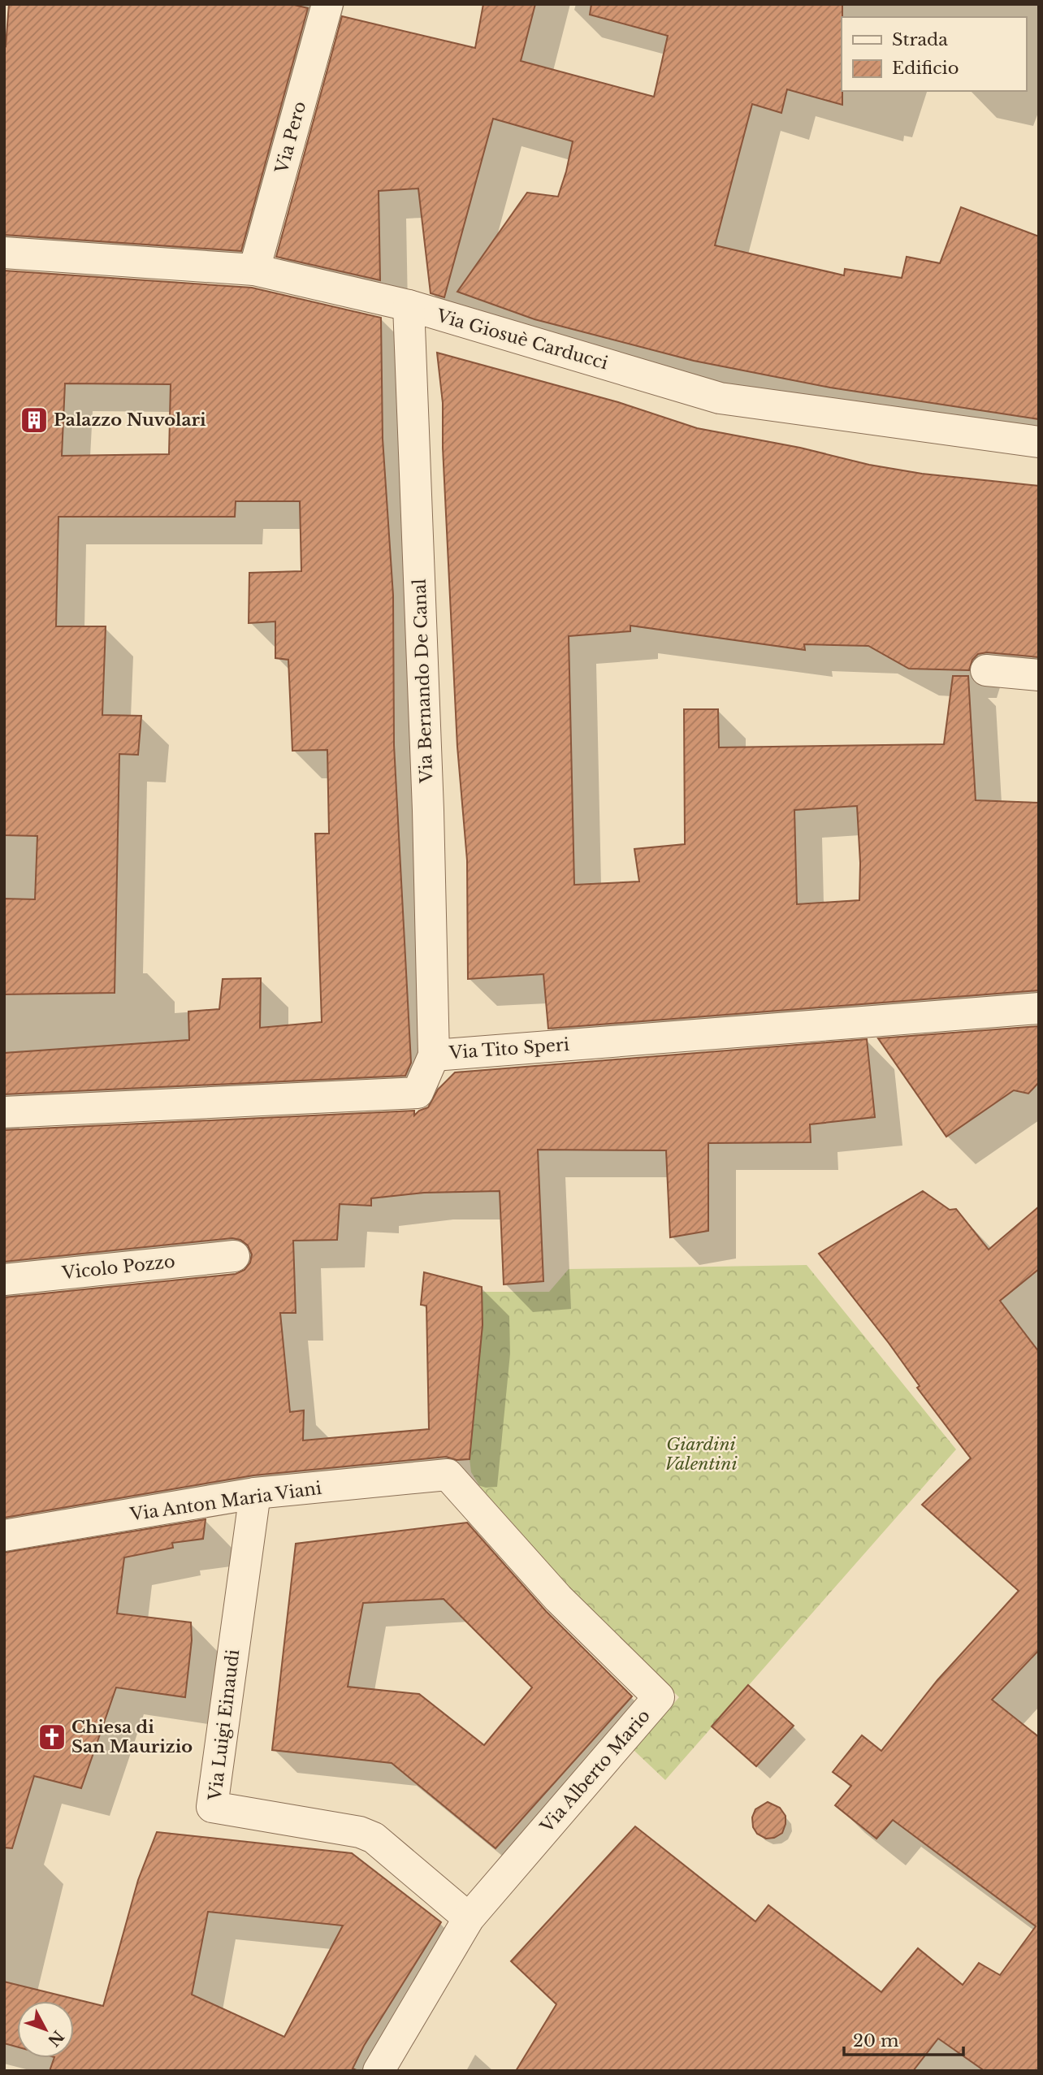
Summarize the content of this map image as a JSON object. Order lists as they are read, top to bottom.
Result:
{
  "streets": {
    "street": [
      "Via Pero",
      "Via Giosuè Carducci",
      "Via Bernando De Canal",
      "Via Tito Speri",
      "Vicolo Pozzo",
      "Via Anton Maria Viani",
      "Via Luigi Einaudi",
      "Via Alberto Mario"
    ]
  },
  "crossings": [
    ["Via Pero", "Via Giosuè Carducci"],
    ["Via Giosuè Carducci", "Via Bernando De Canal"],
    ["Via Bernando De Canal", "Via Tito Speri"],
    ["Via Anton Maria Viani", "Via Luigi Einaudi"],
    ["Via Anton Maria Viani", "Via Alberto Mario"],
    ["Via Luigi Einaudi", "Via Alberto Mario"]
  ],
  "parks": ["Giardini Valentini"],
  "places": {
    "building": ["Palazzo Nuvolari"],
    "church": ["Chiesa di San Maurizio"]
  },
  "legend": ["Strada", "Edificio"],
  "scale_bar": "20 m",
  "north": "bottom right"
}
